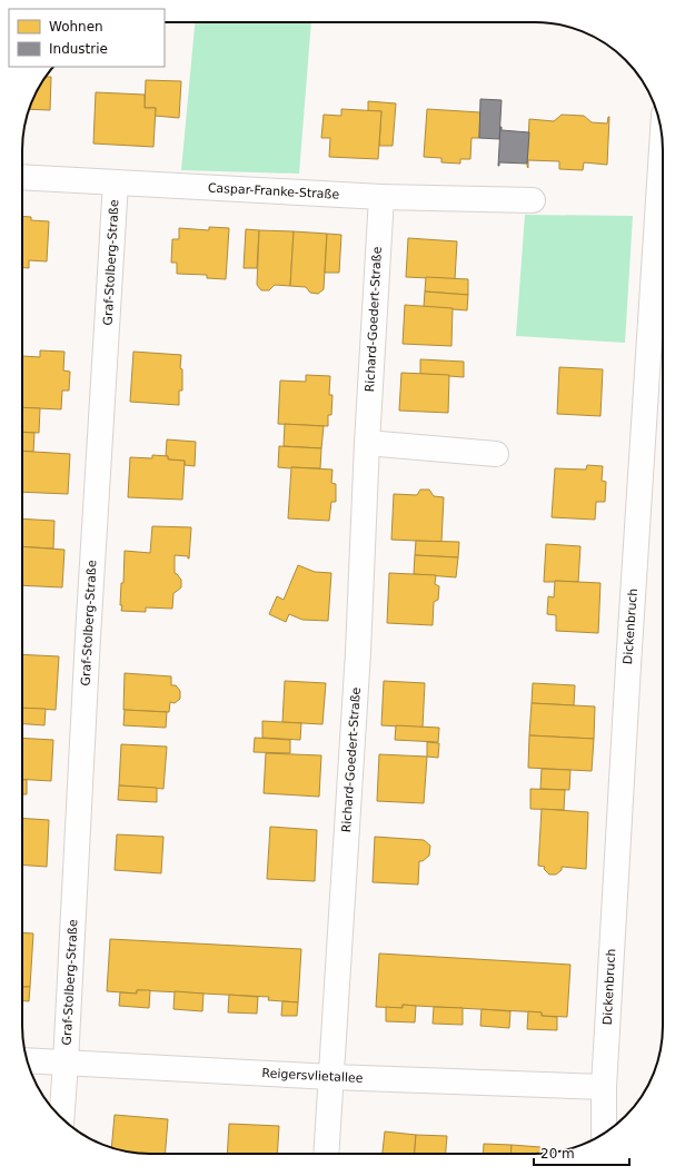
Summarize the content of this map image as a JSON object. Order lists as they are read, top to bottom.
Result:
{
  "streets": {
    "street": [
      "Caspar-Franke-Straße",
      "Graf-Stolberg-Straße",
      "Richard-Goedert-Straße",
      "Dickenbruch",
      "Reigersvlietallee"
    ]
  },
  "crossings": [
    ["Caspar-Franke-Straße", "Graf-Stolberg-Straße"],
    ["Caspar-Franke-Straße", "Richard-Goedert-Straße"],
    ["Graf-Stolberg-Straße", "Reigersvlietallee"],
    ["Richard-Goedert-Straße", "Reigersvlietallee"],
    ["Dickenbruch", "Reigersvlietallee"]
  ],
  "legend": ["Wohnen", "Industrie"],
  "scale_bar": "20 m"
}
